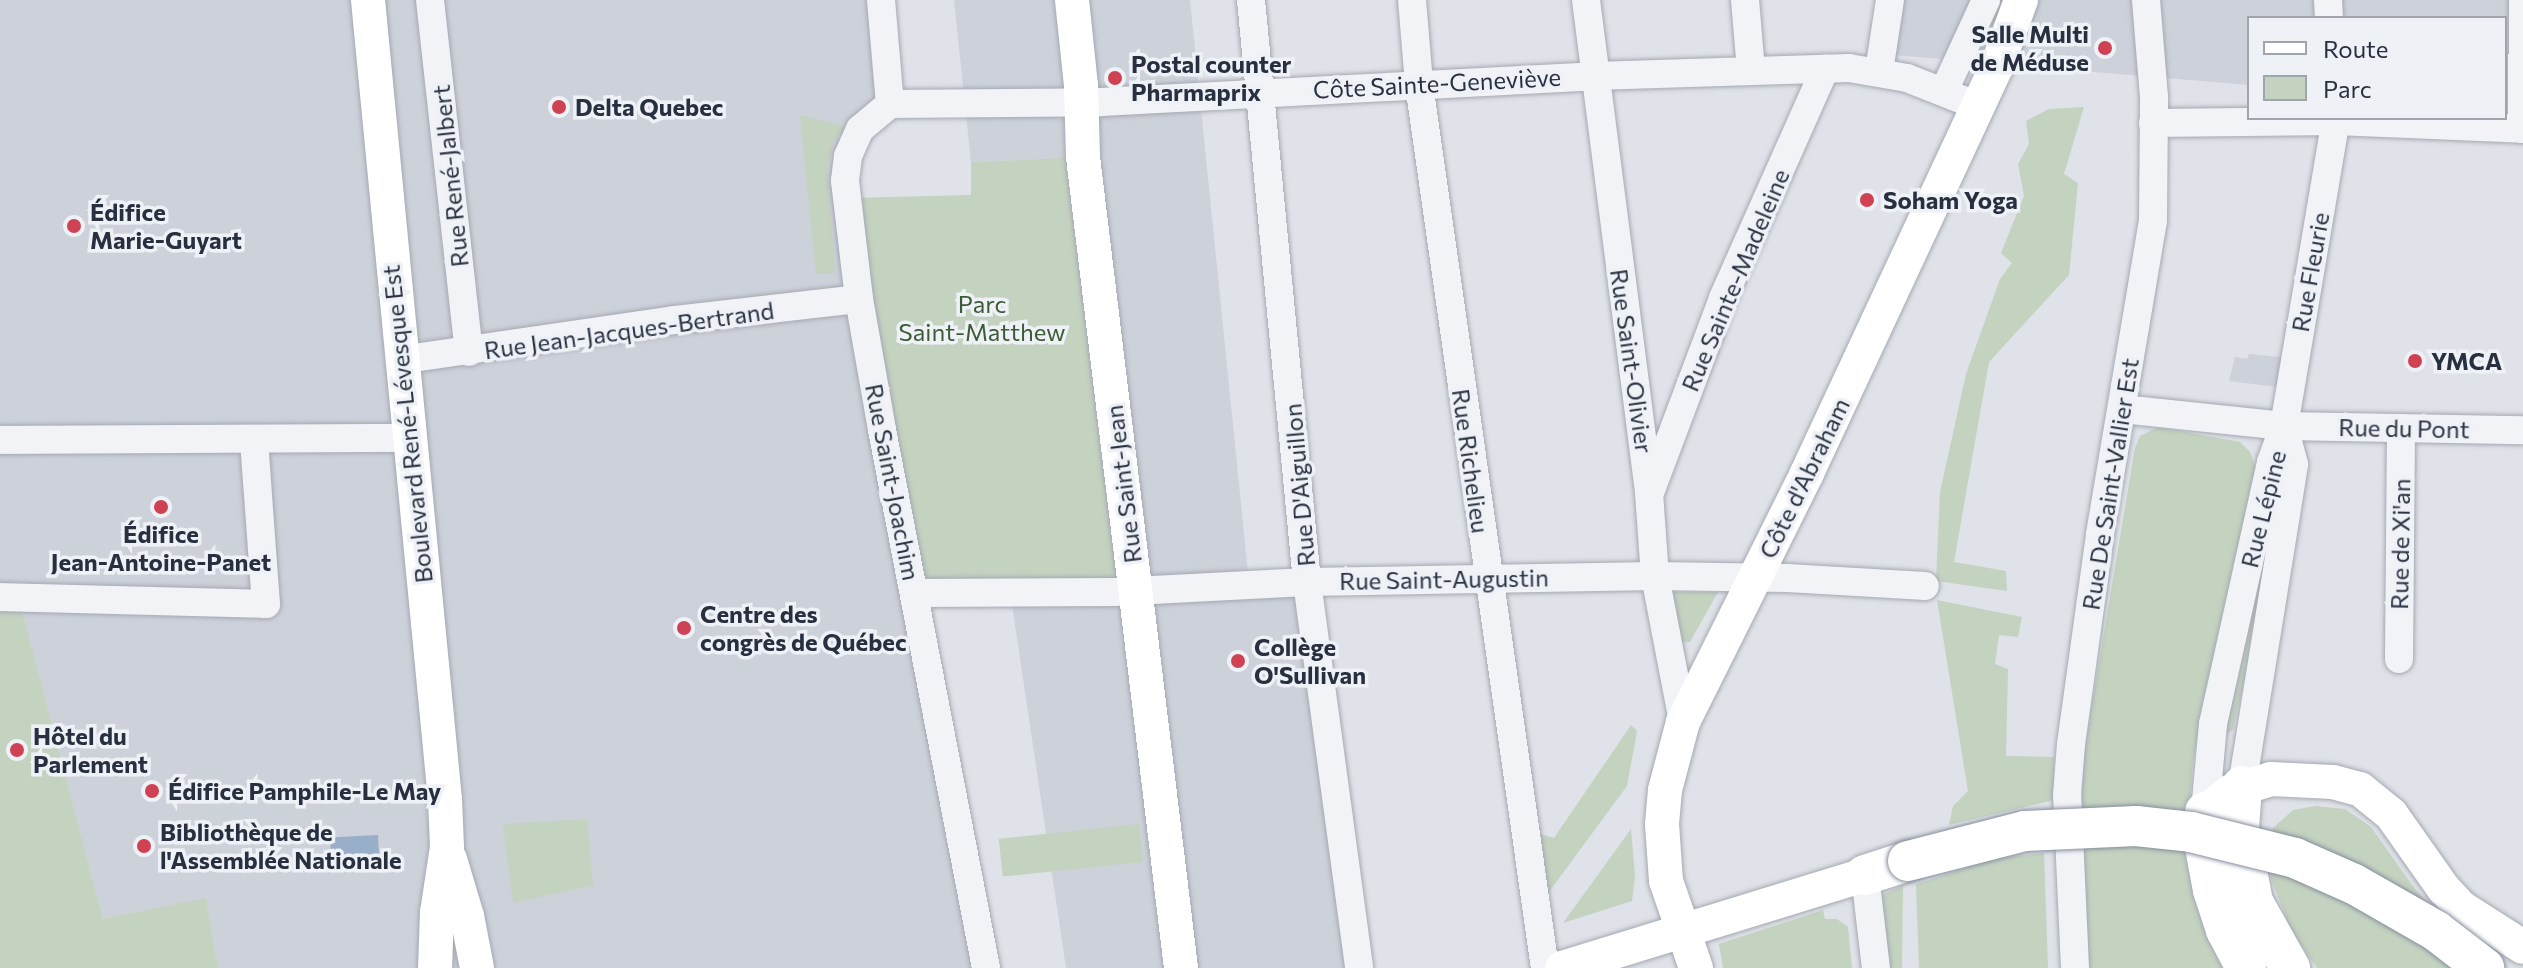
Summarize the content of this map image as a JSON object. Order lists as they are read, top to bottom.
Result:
{
  "streets": {
    "main road": ["Boulevard René-Lévesque Est", "Côte d'Abraham", "Rue Saint-Jean"],
    "street": [
      "Côte Sainte-Geneviève",
      "Rue René-Jalbert",
      "Rue Fleurie",
      "Rue Sainte-Madeleine",
      "Rue Jean-Jacques-Bertrand",
      "Rue Saint-Olivier",
      "Rue du Pont",
      "Rue Richelieu",
      "Rue Saint-Joachim",
      "Rue De Saint-Vallier Est",
      "Rue D'Aiguillon",
      "Rue Lépine",
      "Rue de Xi'an",
      "Rue Saint-Augustin"
    ]
  },
  "crossings": [
    ["Côte Sainte-Geneviève", "Rue Sainte-Madeleine"],
    ["Côte Sainte-Geneviève", "Rue Saint-Olivier"],
    ["Côte Sainte-Geneviève", "Rue Richelieu"],
    ["Côte Sainte-Geneviève", "Côte d'Abraham"],
    ["Côte Sainte-Geneviève", "Rue Saint-Joachim"],
    ["Côte Sainte-Geneviève", "Rue Saint-Jean"],
    ["Côte Sainte-Geneviève", "Rue D'Aiguillon"],
    ["Rue René-Jalbert", "Rue Jean-Jacques-Bertrand"],
    ["Rue Fleurie", "Rue du Pont"],
    ["Rue Fleurie", "Rue Lépine"],
    ["Rue Sainte-Madeleine", "Rue Saint-Olivier"],
    ["Rue Jean-Jacques-Bertrand", "Boulevard René-Lévesque Est"],
    ["Rue Jean-Jacques-Bertrand", "Rue Saint-Joachim"],
    ["Rue Saint-Olivier", "Côte d'Abraham"],
    ["Rue Saint-Olivier", "Rue Saint-Augustin"],
    ["Rue du Pont", "Rue De Saint-Vallier Est"],
    ["Rue du Pont", "Rue Lépine"],
    ["Rue du Pont", "Rue de Xi'an"],
    ["Rue Richelieu", "Rue Saint-Augustin"],
    ["Côte d'Abraham", "Rue Saint-Augustin"],
    ["Rue Saint-Joachim", "Rue Saint-Augustin"],
    ["Rue Saint-Jean", "Rue Saint-Augustin"],
    ["Rue D'Aiguillon", "Rue Saint-Augustin"]
  ],
  "parks": ["Parc Saint-Matthew"],
  "places": [
    "Salle Multi de Méduse",
    "Postal counter Pharmaprix",
    "Delta Quebec",
    "Soham Yoga",
    "Édifice Marie-Guyart",
    "YMCA",
    "Édifice Jean-Antoine-Panet",
    "Centre des congrès de Québec",
    "Collège O'Sullivan",
    "Hôtel du Parlement",
    "Édifice Pamphile-Le May",
    "Bibliothèque de l'Assemblée Nationale"
  ],
  "legend": ["Route", "Parc"]
}
